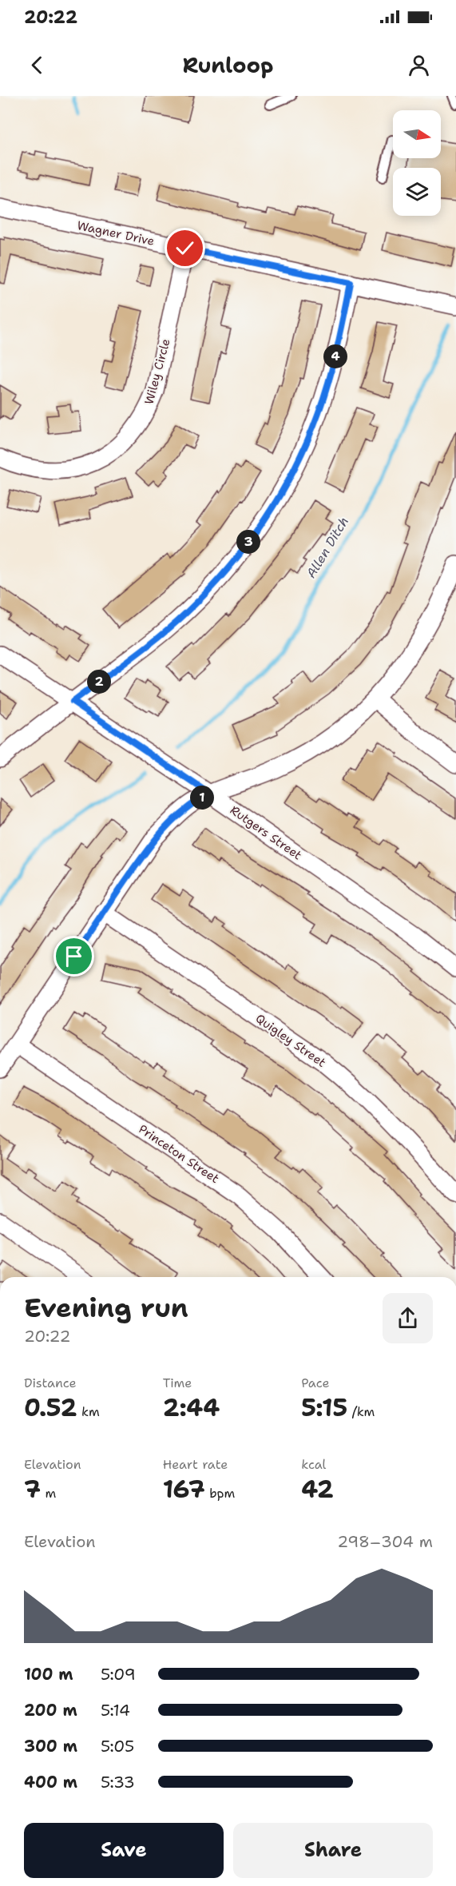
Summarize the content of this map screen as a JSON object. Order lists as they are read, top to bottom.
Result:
{
  "streets": {
    "street": [
      "Wagner Drive",
      "Wiley Circle",
      "Rutgers Street",
      "Quigley Street",
      "Princeton Street"
    ]
  },
  "crossings": [
    ["Wagner Drive", "Wiley Circle"]
  ],
  "water": ["Allen Ditch"],
  "north": "right",
  "page": {
    "status": "20:22",
    "header": "Runloop",
    "pins": [
      "4",
      "3",
      "2",
      "1"
    ],
    "heading": ["Evening run", "20:22"],
    "stats": [
      ["Distance", "0.52 km"],
      ["Time", "2:44"],
      ["Pace", "5:15 /km"],
      ["Elevation", "7 m"],
      ["Heart rate", "167 bpm"],
      ["kcal", "42"]
    ],
    "chart": ["Elevation", "298–304 m"],
    "list": [
      {
        "name": "100 m",
        "note": "5:09"
      },
      {
        "name": "200 m",
        "note": "5:14"
      },
      {
        "name": "300 m",
        "note": "5:05"
      },
      {
        "name": "400 m",
        "note": "5:33"
      }
    ],
    "buttons": ["Save", "Share"]
  }
}
